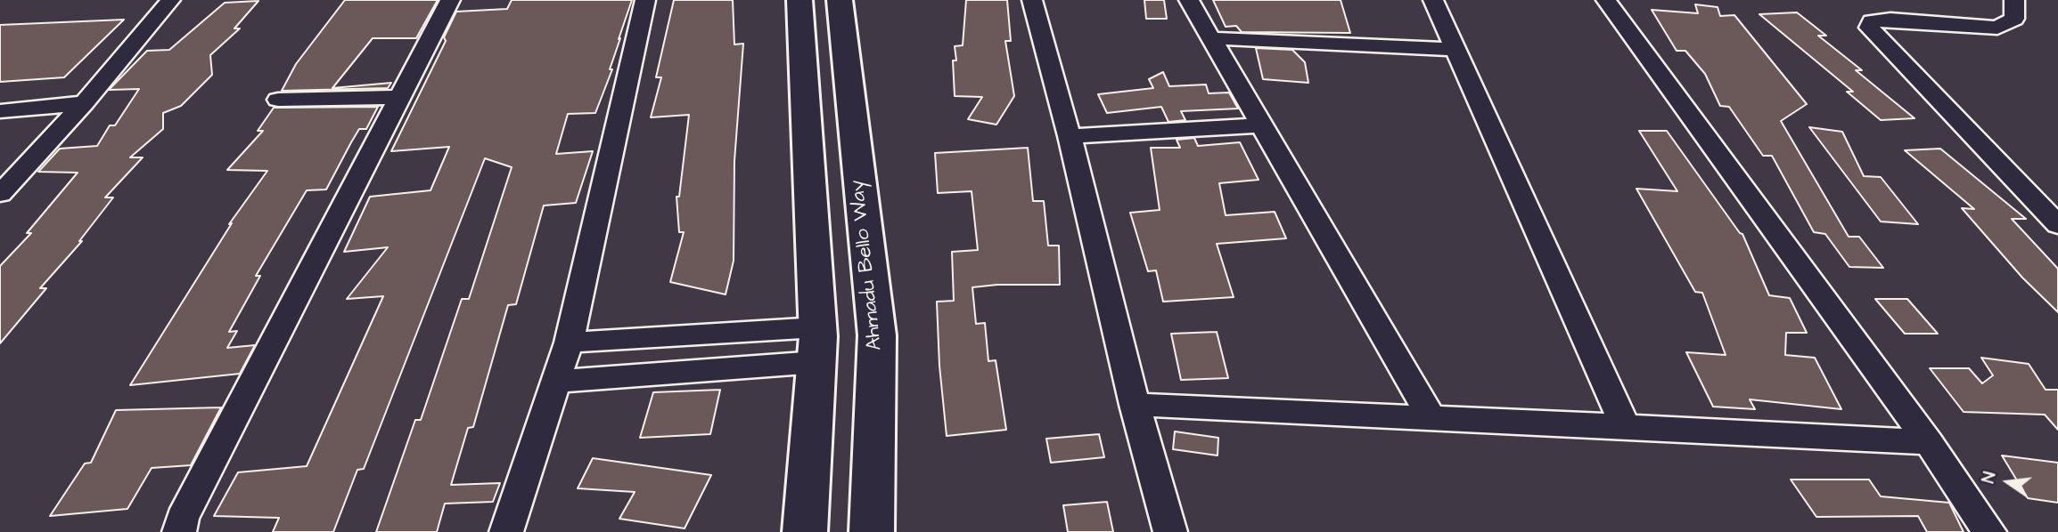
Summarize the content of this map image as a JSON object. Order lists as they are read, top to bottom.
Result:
{
  "streets": {
    "main road": ["Ahmadu Bello Way"]
  },
  "north": "left"
}
